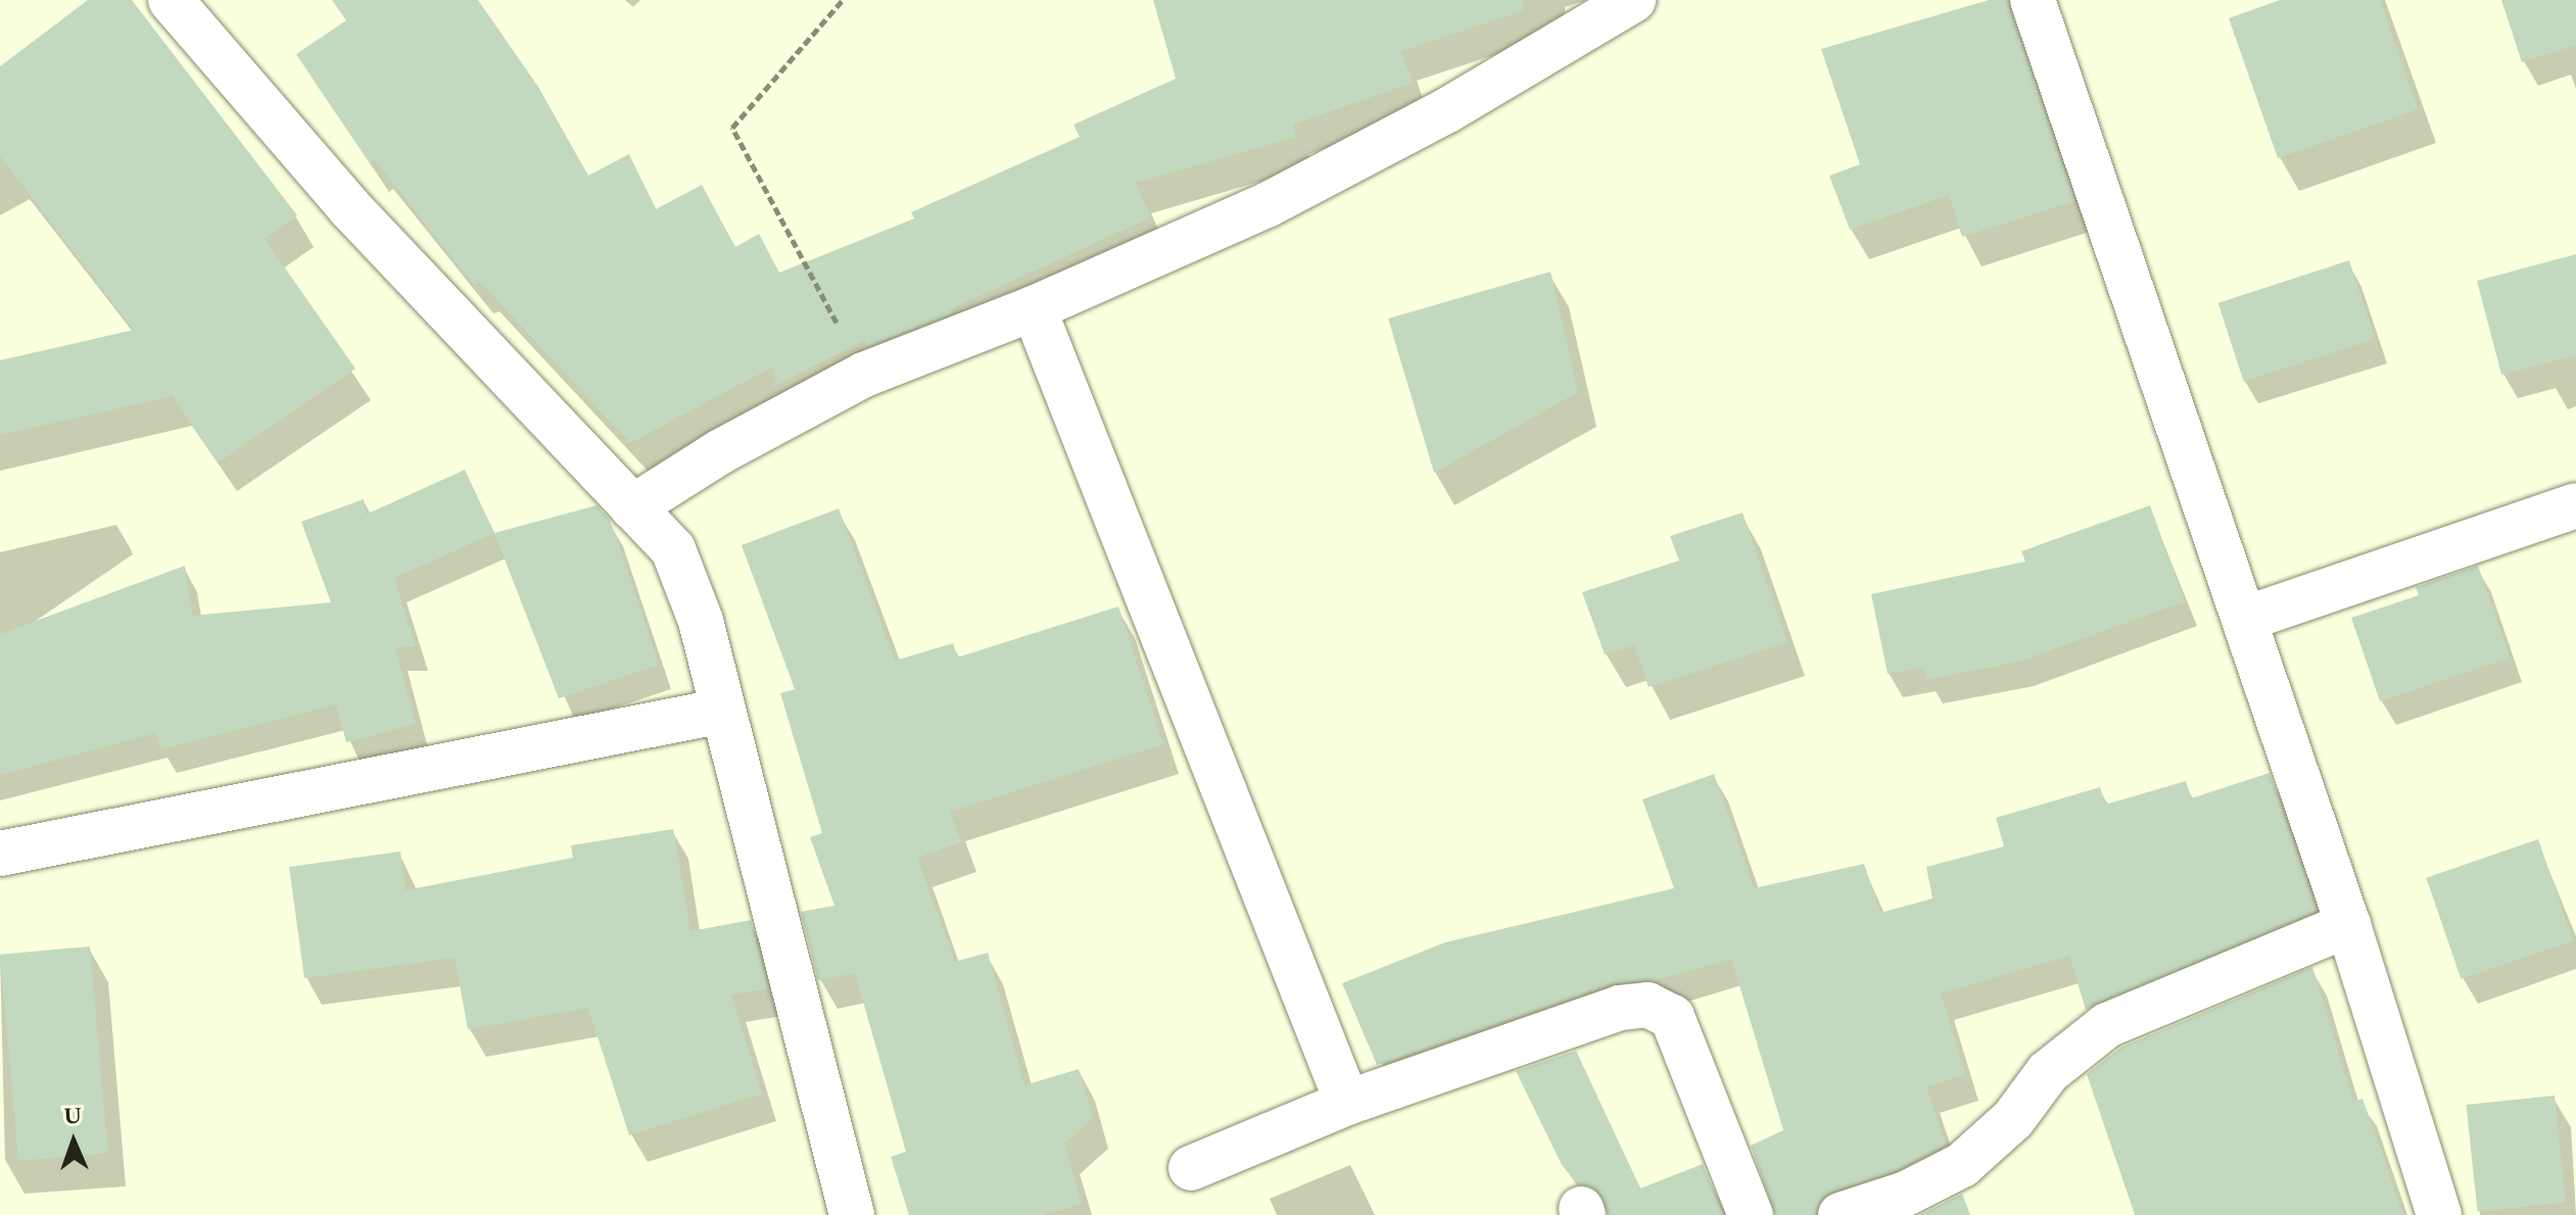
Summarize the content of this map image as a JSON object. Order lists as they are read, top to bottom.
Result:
{
  "north": "top"
}
